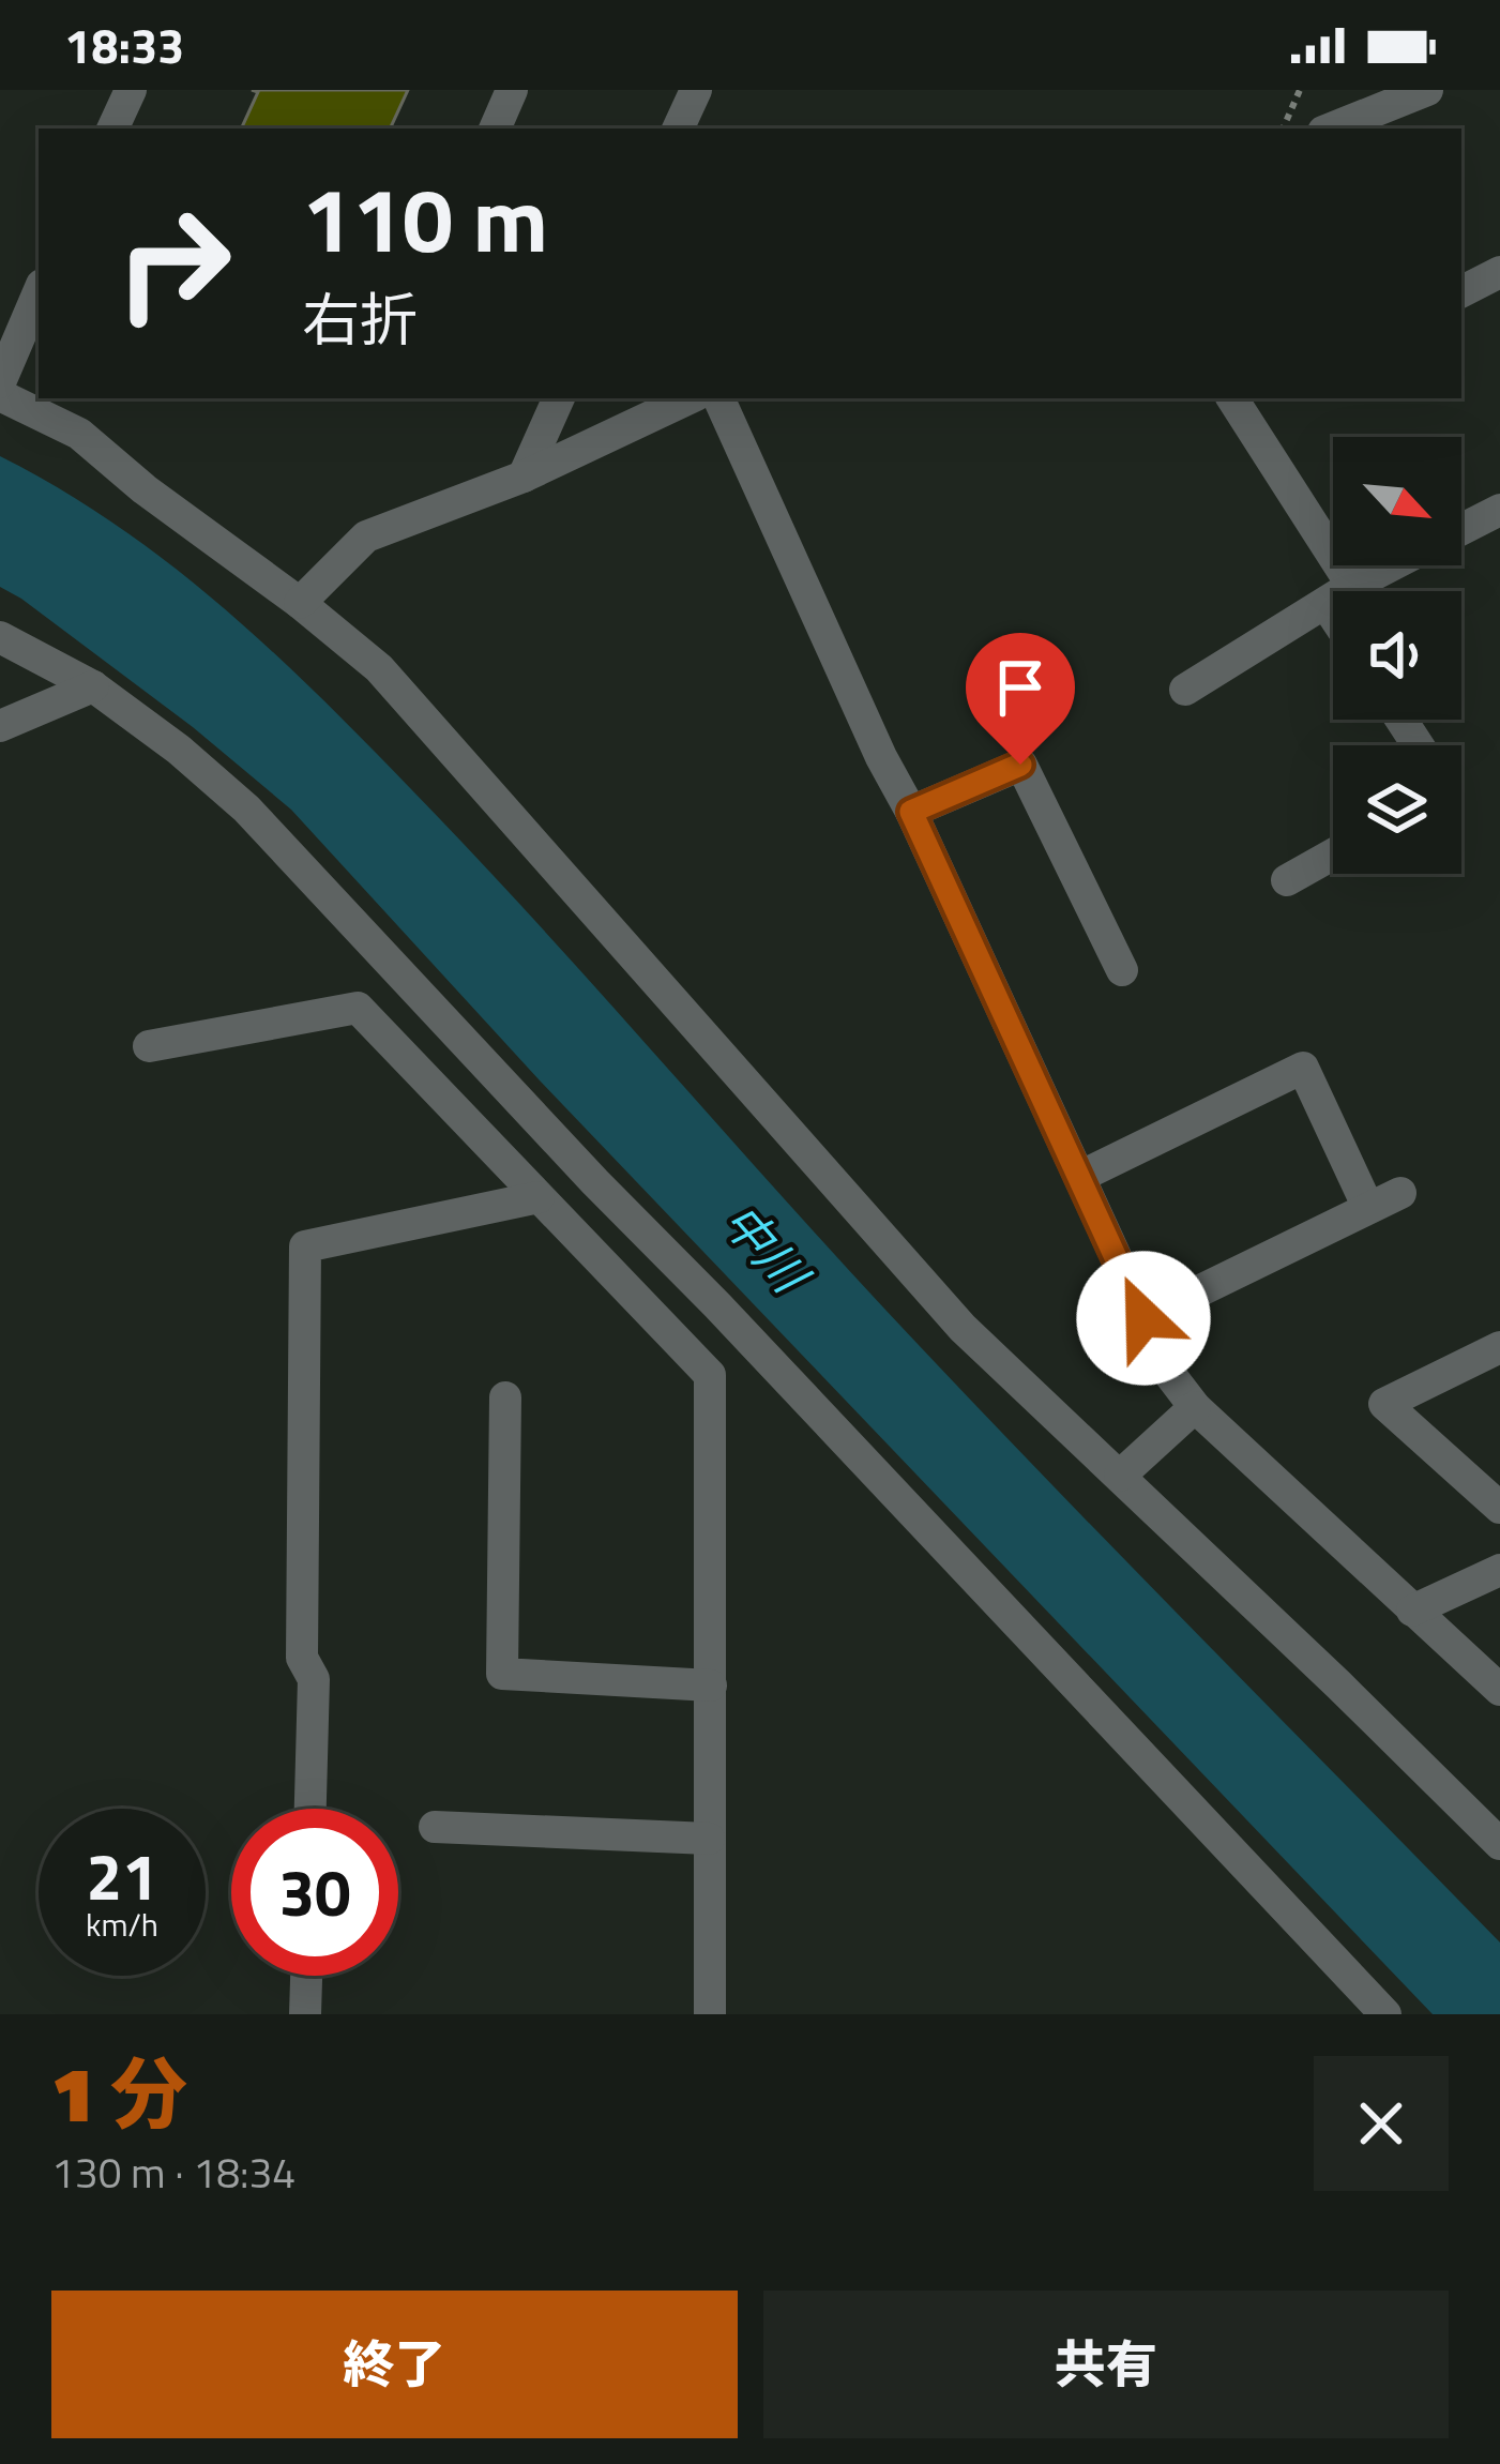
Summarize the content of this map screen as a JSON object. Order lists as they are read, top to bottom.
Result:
{
  "water": ["中川"],
  "north": "bottom right",
  "page": {
    "status": "18:33",
    "turn": ["110 m", "右折"],
    "speed": "21 km/h",
    "limit": "30",
    "heading": ["1 分", "130 m · 18:34"],
    "buttons": ["終了", "共有"]
  }
}
